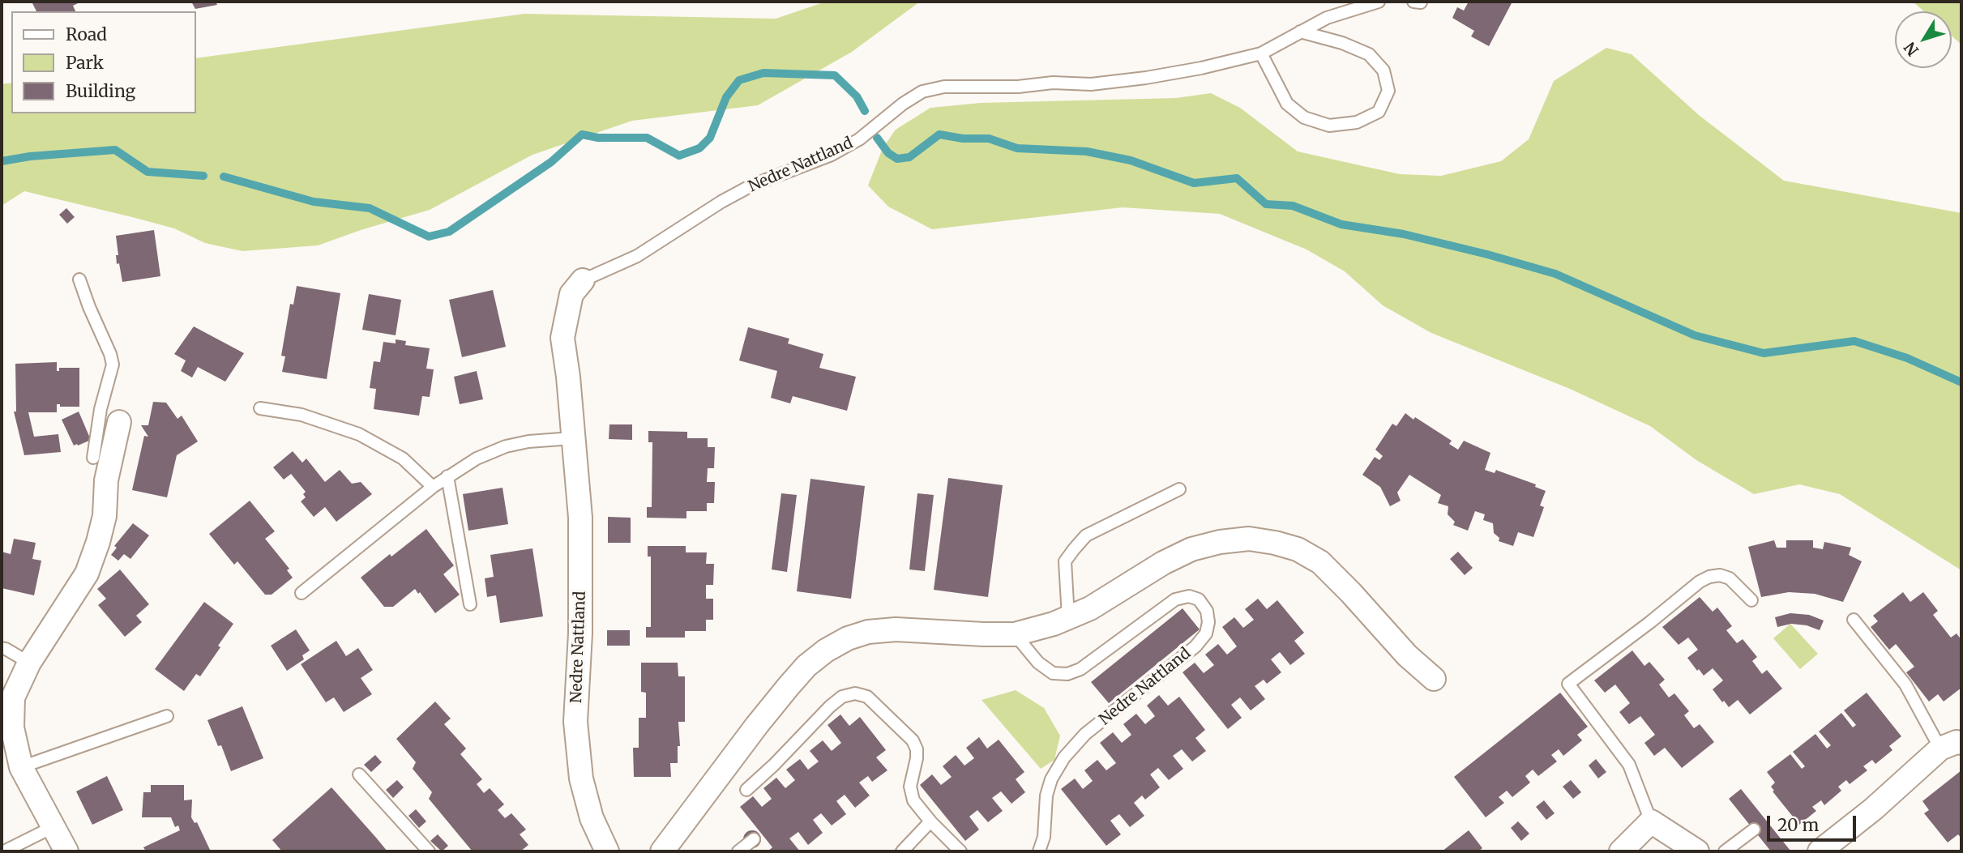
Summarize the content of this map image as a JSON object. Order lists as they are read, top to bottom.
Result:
{
  "streets": {
    "street": ["Nedre Nattland"]
  },
  "legend": ["Road", "Park", "Building"],
  "scale_bar": "20 m",
  "north": "bottom left"
}
